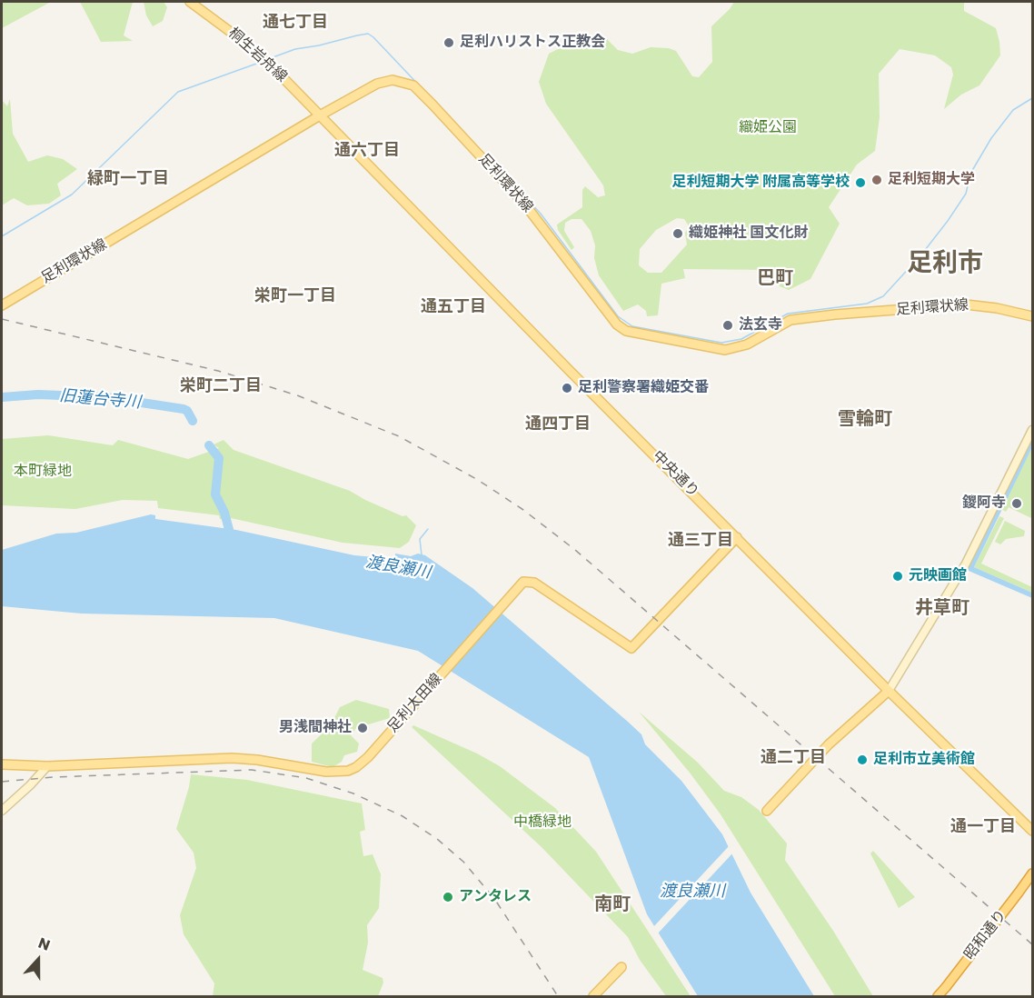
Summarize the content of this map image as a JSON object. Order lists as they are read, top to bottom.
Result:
{
  "streets": {
    "highway": ["昭和通り"],
    "main road": [
      "桐生岩舟線",
      "足利環状線",
      "中央通り",
      "足利太田線"
    ]
  },
  "crossings": [
    ["桐生岩舟線", "足利環状線"],
    ["桐生岩舟線", "中央通り"],
    ["足利環状線", "中央通り"],
    ["中央通り", "足利太田線"]
  ],
  "districts": [
    "通七丁目",
    "通六丁目",
    "緑町一丁目",
    "足利市",
    "巴町",
    "栄町一丁目",
    "通五丁目",
    "栄町二丁目",
    "雪輪町",
    "通四丁目",
    "通三丁目",
    "井草町",
    "通二丁目",
    "通一丁目",
    "南町"
  ],
  "water": ["旧蓮台寺川", "渡良瀬川"],
  "parks": ["織姫公園", "本町緑地", "中橋緑地"],
  "places": [
    "足利ハリストス正教会",
    "足利短期大学",
    "足利短期大学 附属高等学校",
    "織姫神社 国文化財",
    "法玄寺",
    "足利警察署織姫交番",
    "鑁阿寺",
    "元映画館",
    "男浅間神社",
    "足利市立美術館",
    "アンタレス"
  ],
  "north": "top"
}
